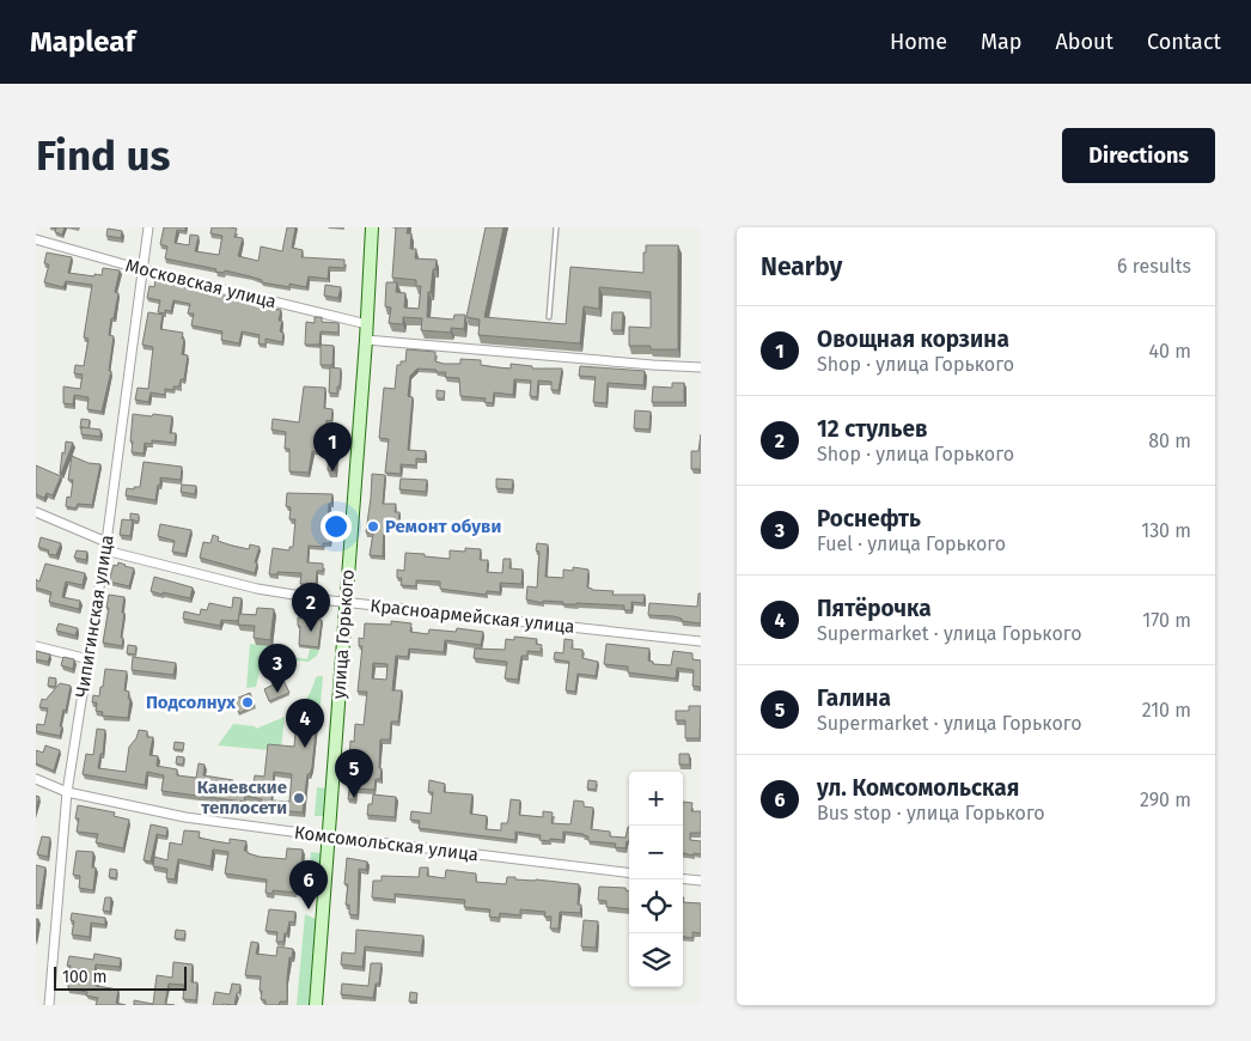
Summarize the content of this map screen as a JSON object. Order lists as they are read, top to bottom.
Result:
{
  "streets": {
    "main road": ["улица Горького"],
    "street": [
      "Московская улица",
      "Чипигинская улица",
      "Красноармейская улица",
      "Комсомольская улица"
    ]
  },
  "crossings": [
    ["Московская улица", "Чипигинская улица"],
    ["Московская улица", "улица Горького"],
    ["Чипигинская улица", "Красноармейская улица"],
    ["Чипигинская улица", "Комсомольская улица"],
    ["Красноармейская улица", "улица Горького"],
    ["улица Горького", "Комсомольская улица"]
  ],
  "places": ["Ремонт обуви", "Подсолнух", "Каневские теплосети"],
  "scale_bar": "100 m",
  "page": {
    "header": "Mapleaf",
    "nav": [
      "Home",
      "Map",
      "About",
      "Contact"
    ],
    "buttons": "Directions",
    "title": "Find us",
    "heading": ["Nearby", "6 results"],
    "list": [
      {
        "mark": "1",
        "name": "Овощная корзина",
        "note": "Shop · улица Горького",
        "value": "40 m"
      },
      {
        "mark": "2",
        "name": "12 стульев",
        "note": "Shop · улица Горького",
        "value": "80 m"
      },
      {
        "mark": "3",
        "name": "Роснефть",
        "note": "Fuel · улица Горького",
        "value": "130 m"
      },
      {
        "mark": "4",
        "name": "Пятёрочка",
        "note": "Supermarket · улица Горького",
        "value": "170 m"
      },
      {
        "mark": "5",
        "name": "Галина",
        "note": "Supermarket · улица Горького",
        "value": "210 m"
      },
      {
        "mark": "6",
        "name": "ул. Комсомольская",
        "note": "Bus stop · улица Горького",
        "value": "290 m"
      }
    ],
    "pins": [
      "1",
      "2",
      "3",
      "4",
      "5",
      "6"
    ],
    "map_buttons": ["+", "−"],
    "scale": "100 m"
  }
}
